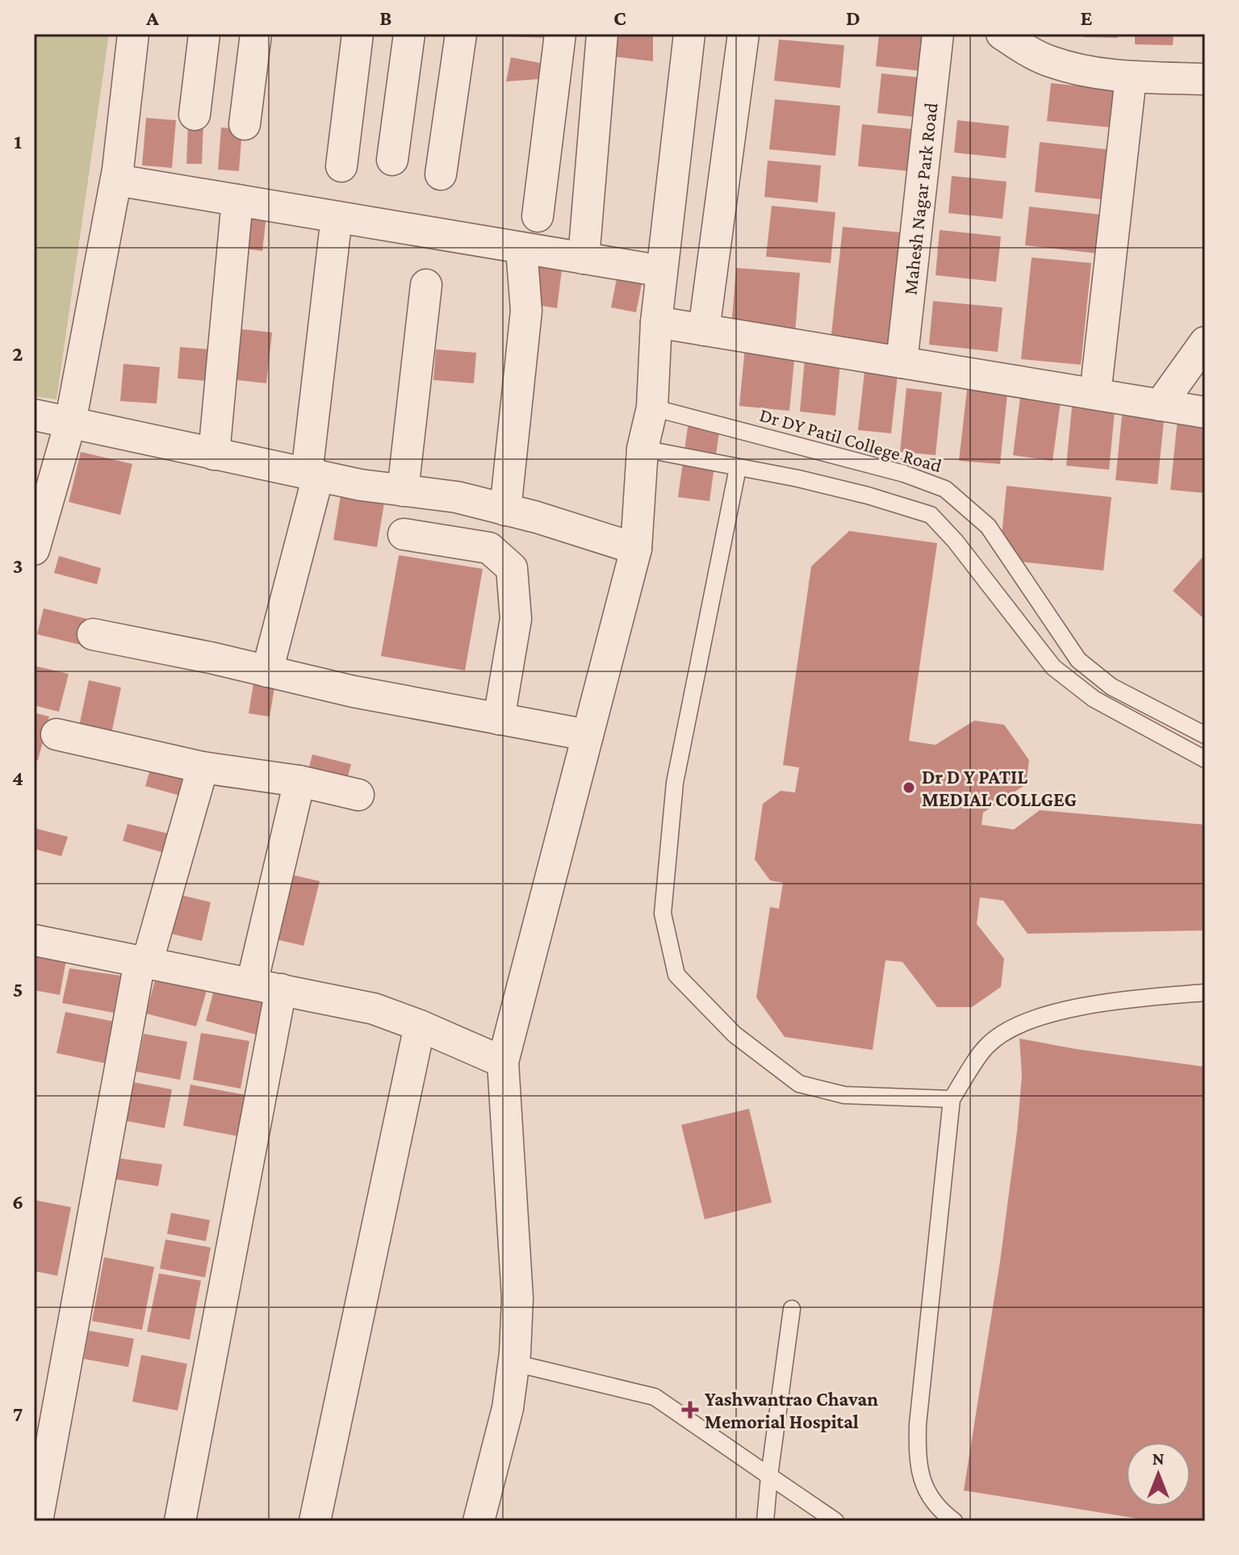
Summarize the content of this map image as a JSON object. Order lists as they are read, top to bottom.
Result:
{
  "streets": {
    "street": ["Mahesh Nagar Park Road"],
    "lane": ["Dr DY Patil College Road"]
  },
  "places": {
    "other": ["Dr D Y PATIL MEDIAL COLLGEG"],
    "health": ["Yashwantrao Chavan Memorial Hospital"]
  },
  "north": "top",
  "grid": {
    "columns": [
      "A",
      "B",
      "C",
      "D",
      "E"
    ],
    "rows": [
      "1",
      "2",
      "3",
      "4",
      "5",
      "6",
      "7"
    ]
  }
}
